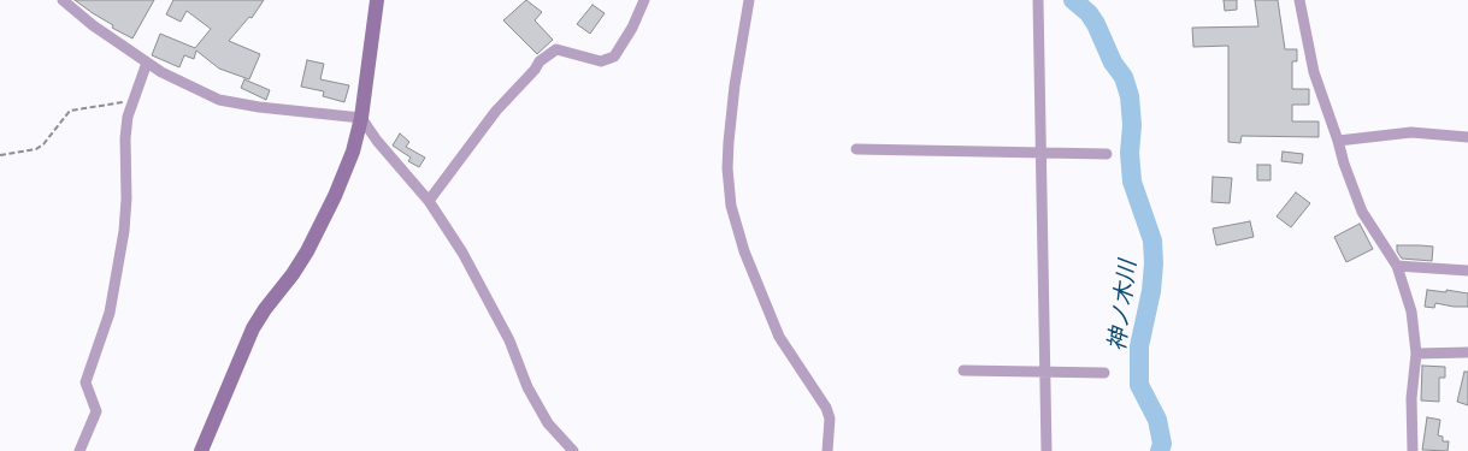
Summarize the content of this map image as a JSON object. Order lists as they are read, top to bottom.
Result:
{
  "water": ["神ノ木川"]
}
